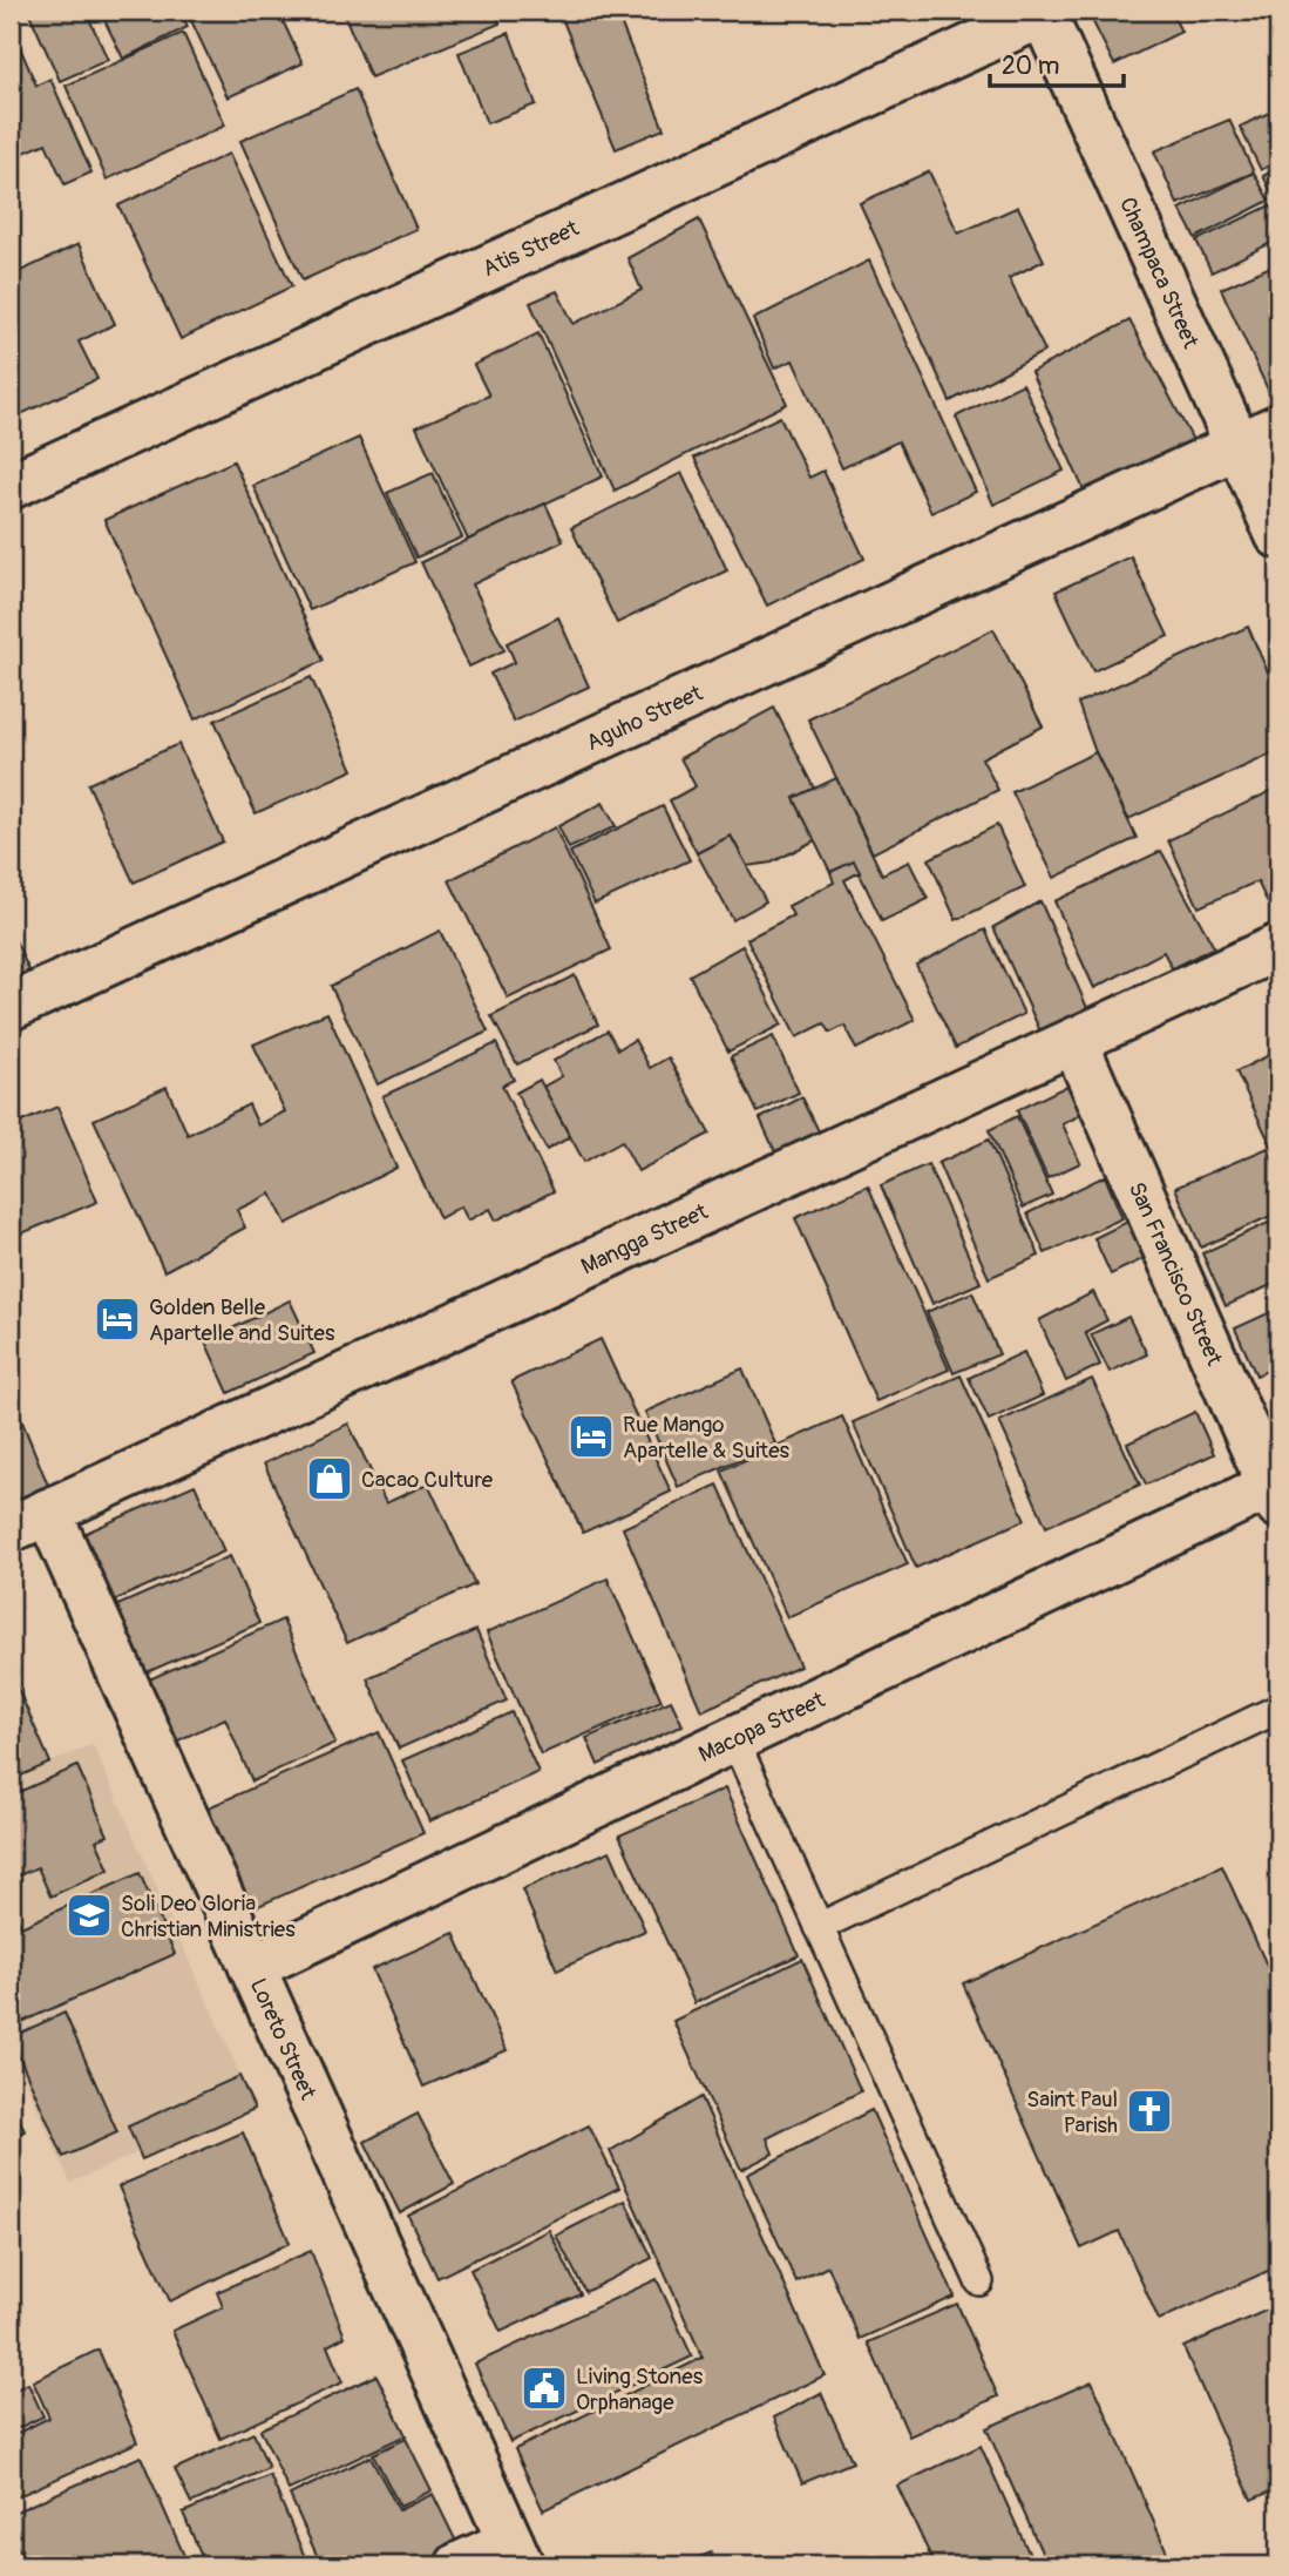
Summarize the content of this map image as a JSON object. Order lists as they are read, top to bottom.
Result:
{
  "streets": {
    "street": [
      "Atis Street",
      "Champaca Street",
      "Aguho Street",
      "Mangga Street",
      "San Francisco Street",
      "Macopa Street",
      "Loreto Street"
    ]
  },
  "crossings": [
    ["Atis Street", "Champaca Street"],
    ["Champaca Street", "Aguho Street"],
    ["Mangga Street", "San Francisco Street"],
    ["Mangga Street", "Loreto Street"],
    ["San Francisco Street", "Macopa Street"],
    ["Macopa Street", "Loreto Street"]
  ],
  "places": {
    "hotel": ["Golden Belle Apartelle and Suites", "Rue Mango Apartelle & Suites"],
    "shop": ["Cacao Culture"],
    "school or university": ["Soli Deo Gloria Christian Ministries"],
    "church": ["Saint Paul Parish"],
    "public building": ["Living Stones Orphanage"]
  },
  "scale_bar": "20 m"
}
